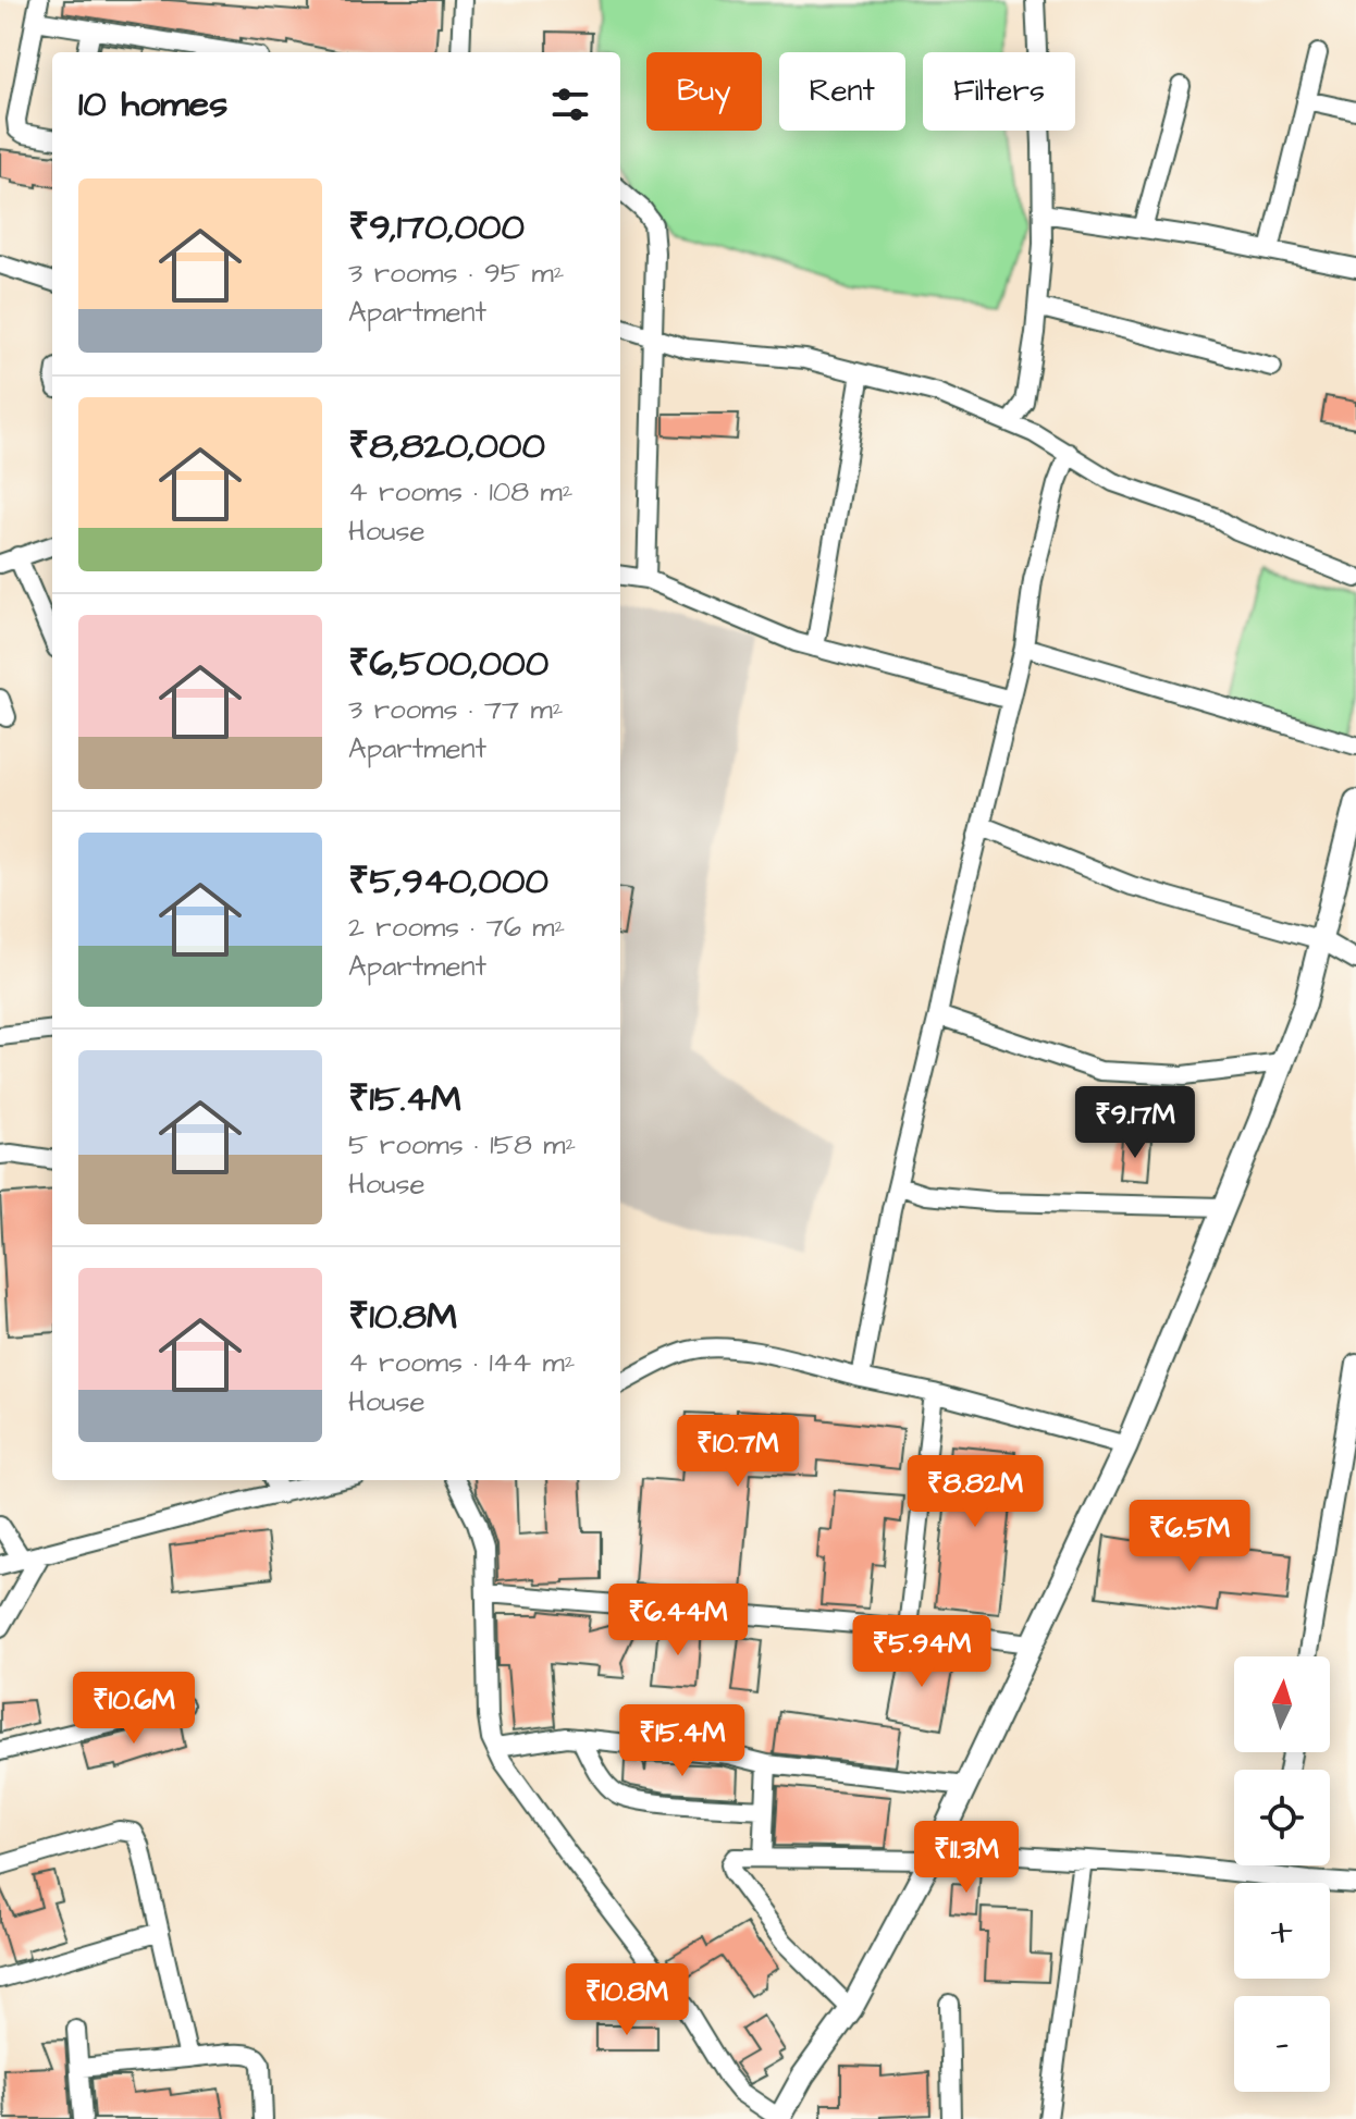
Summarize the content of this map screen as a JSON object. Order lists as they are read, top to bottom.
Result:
{
  "north": "top",
  "page": {
    "chip": ["Buy", "Rent", "Filters"],
    "heading": "10 homes",
    "list": [
      {
        "name": "₹9,170,000",
        "note": "3 rooms · 95 m² · Apartment"
      },
      {
        "name": "₹8,820,000",
        "note": "4 rooms · 108 m² · House"
      },
      {
        "name": "₹6,500,000",
        "note": "3 rooms · 77 m² · Apartment"
      },
      {
        "name": "₹5,940,000",
        "note": "2 rooms · 76 m² · Apartment"
      },
      {
        "name": "₹15.4M",
        "note": "5 rooms · 158 m² · House"
      },
      {
        "name": "₹10.8M",
        "note": "4 rooms · 144 m² · House"
      }
    ],
    "price": [
      "₹9.17M",
      "₹10.7M",
      "₹8.82M",
      "₹6.5M",
      "₹6.44M",
      "₹5.94M",
      "₹10.6M",
      "₹15.4M",
      "₹11.3M",
      "₹10.8M"
    ],
    "map_buttons": ["+", "−"]
  }
}
